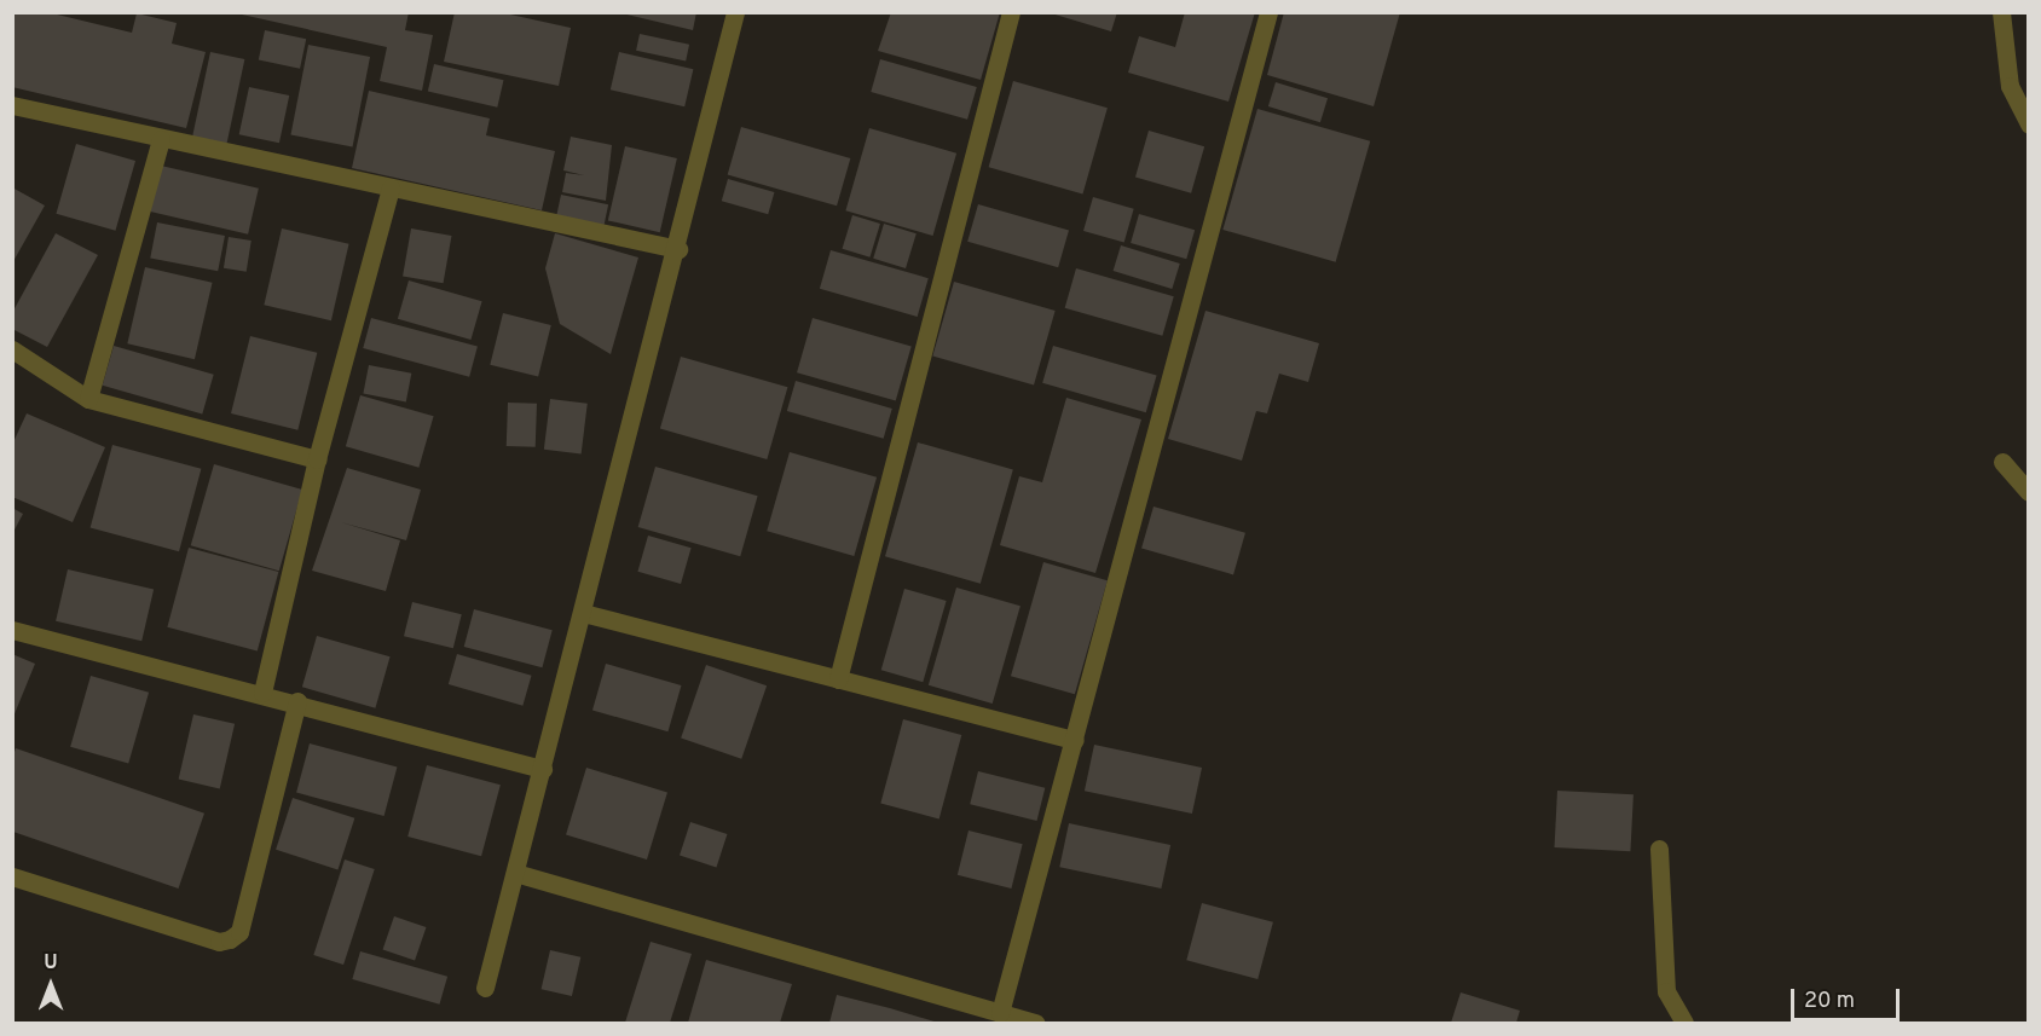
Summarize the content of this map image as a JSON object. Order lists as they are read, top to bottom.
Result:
{
  "scale_bar": "20 m",
  "north": "top"
}
